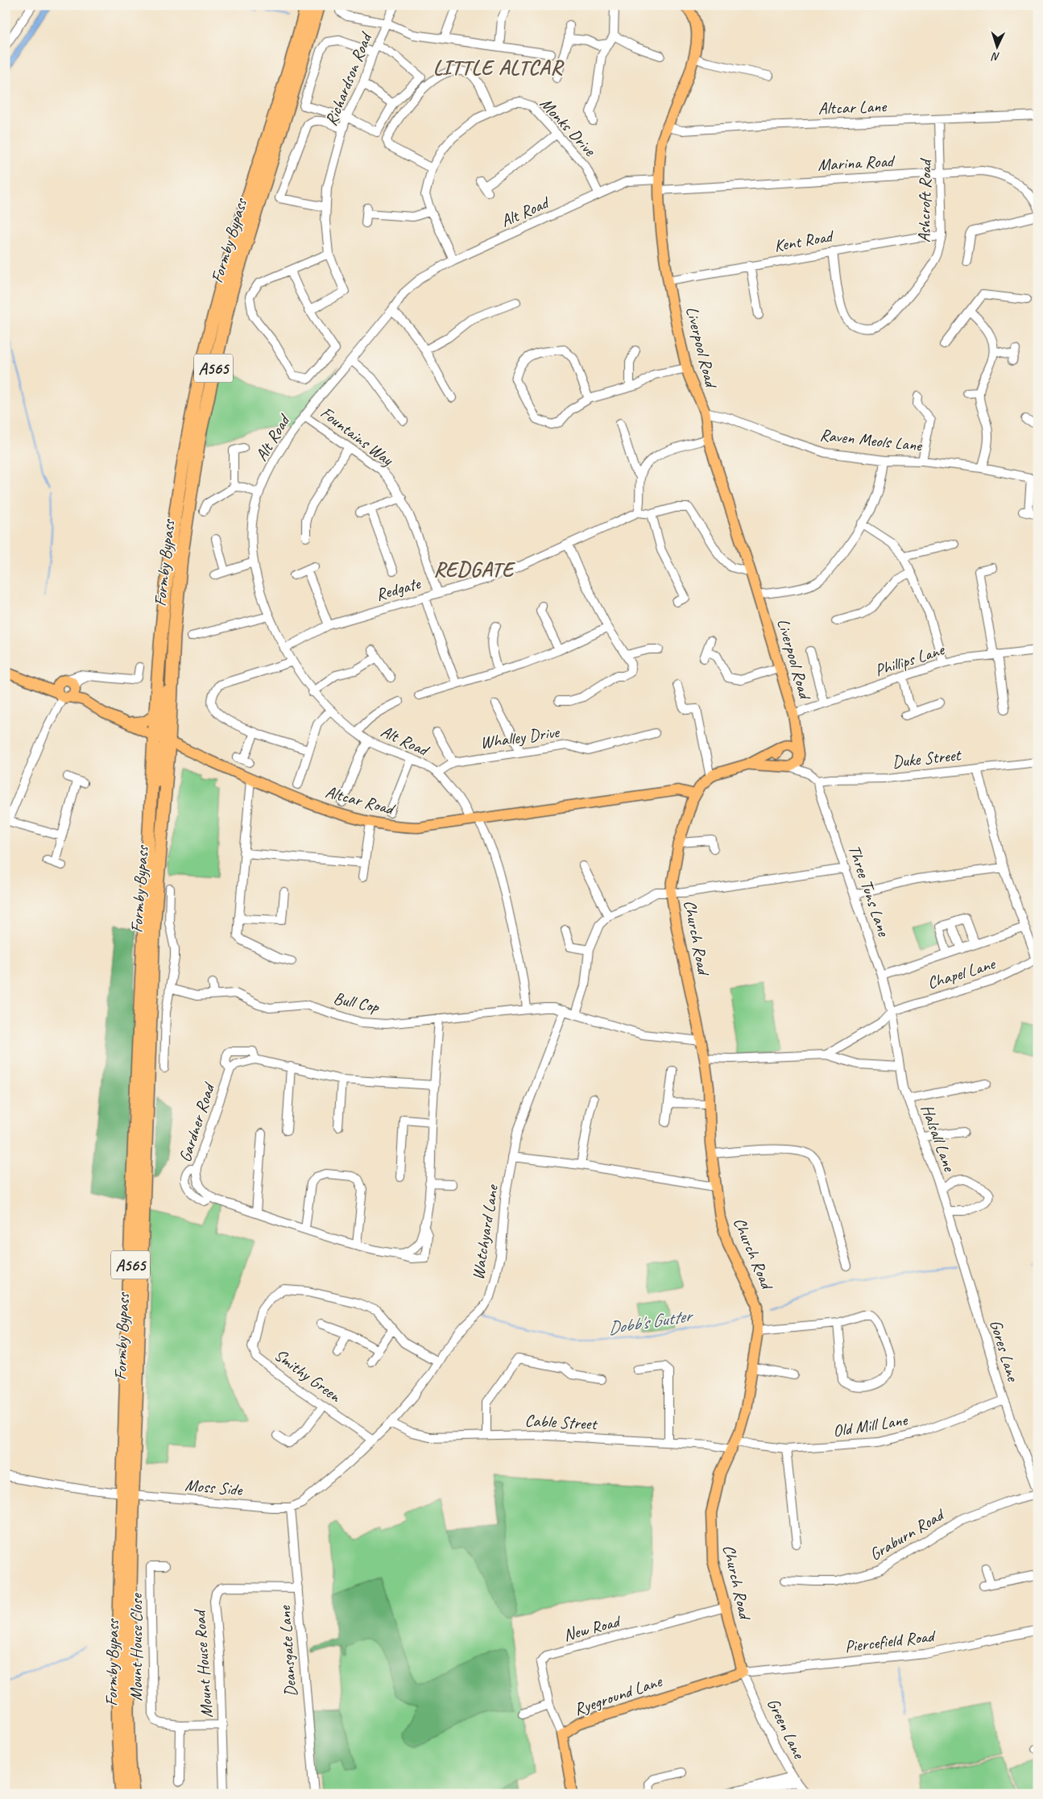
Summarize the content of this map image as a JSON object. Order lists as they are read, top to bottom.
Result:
{
  "streets": {
    "highway": ["Formby Bypass", "A565"],
    "main road": [
      "Liverpool Road",
      "Altcar Road",
      "Church Road",
      "Ryeground Lane"
    ],
    "street": [
      "Richardson Road",
      "Altcar Lane",
      "Monks Drive",
      "Marina Road",
      "Ashcroft Road",
      "Alt Road",
      "Kent Road",
      "Fountains Way",
      "Raven Meols Lane",
      "Redgate",
      "Phillips Lane",
      "Whalley Drive",
      "Duke Street",
      "Three Tuns Lane",
      "Chapel Lane",
      "Bull Cop",
      "Gardner Road",
      "Halsall Lane",
      "Watchyard Lane",
      "Gores Lane",
      "Smithy Green",
      "Cable Street",
      "Old Mill Lane",
      "Moss Side",
      "Graburn Road",
      "New Road",
      "Piercefield Road",
      "Mount House Close",
      "Deansgate Lane",
      "Mount House Road",
      "Green Lane"
    ]
  },
  "crossings": [
    ["Altcar Lane", "Ashcroft Road"],
    ["Altcar Lane", "Liverpool Road"],
    ["Monks Drive", "Alt Road"],
    ["Marina Road", "Ashcroft Road"],
    ["Marina Road", "Alt Road"],
    ["Marina Road", "Liverpool Road"],
    ["Ashcroft Road", "Kent Road"],
    ["Alt Road", "Liverpool Road"],
    ["Alt Road", "Fountains Way"],
    ["Alt Road", "Redgate"],
    ["Alt Road", "Whalley Drive"],
    ["Alt Road", "Altcar Road"],
    ["Alt Road", "Bull Cop"],
    ["Formby Bypass", "Altcar Road"],
    ["Formby Bypass", "Moss Side"],
    ["Kent Road", "Liverpool Road"],
    ["Liverpool Road", "Raven Meols Lane"],
    ["Liverpool Road", "Phillips Lane"],
    ["Fountains Way", "Redgate"],
    ["Duke Street", "Three Tuns Lane"],
    ["Altcar Road", "Church Road"],
    ["Three Tuns Lane", "Chapel Lane"],
    ["Three Tuns Lane", "Halsall Lane"],
    ["Church Road", "Bull Cop"],
    ["Church Road", "Cable Street"],
    ["Church Road", "Old Mill Lane"],
    ["Church Road", "New Road"],
    ["Church Road", "Piercefield Road"],
    ["Church Road", "Ryeground Lane"],
    ["Church Road", "Green Lane"],
    ["Bull Cop", "Gardner Road"],
    ["Bull Cop", "Watchyard Lane"],
    ["Halsall Lane", "Gores Lane"],
    ["Watchyard Lane", "Smithy Green"],
    ["Watchyard Lane", "Cable Street"],
    ["Watchyard Lane", "Moss Side"],
    ["Watchyard Lane", "Deansgate Lane"],
    ["Gores Lane", "Old Mill Lane"],
    ["Gores Lane", "Graburn Road"],
    ["Cable Street", "Old Mill Lane"],
    ["Moss Side", "Deansgate Lane"],
    ["New Road", "Ryeground Lane"],
    ["Piercefield Road", "Ryeground Lane"],
    ["Piercefield Road", "Green Lane"],
    ["Mount House Close", "Mount House Road"],
    ["Deansgate Lane", "Mount House Road"],
    ["Ryeground Lane", "Green Lane"]
  ],
  "districts": ["LITTLE ALTCAR", "REDGATE"],
  "water": ["Dobb's Gutter"],
  "north": "bottom"
}
